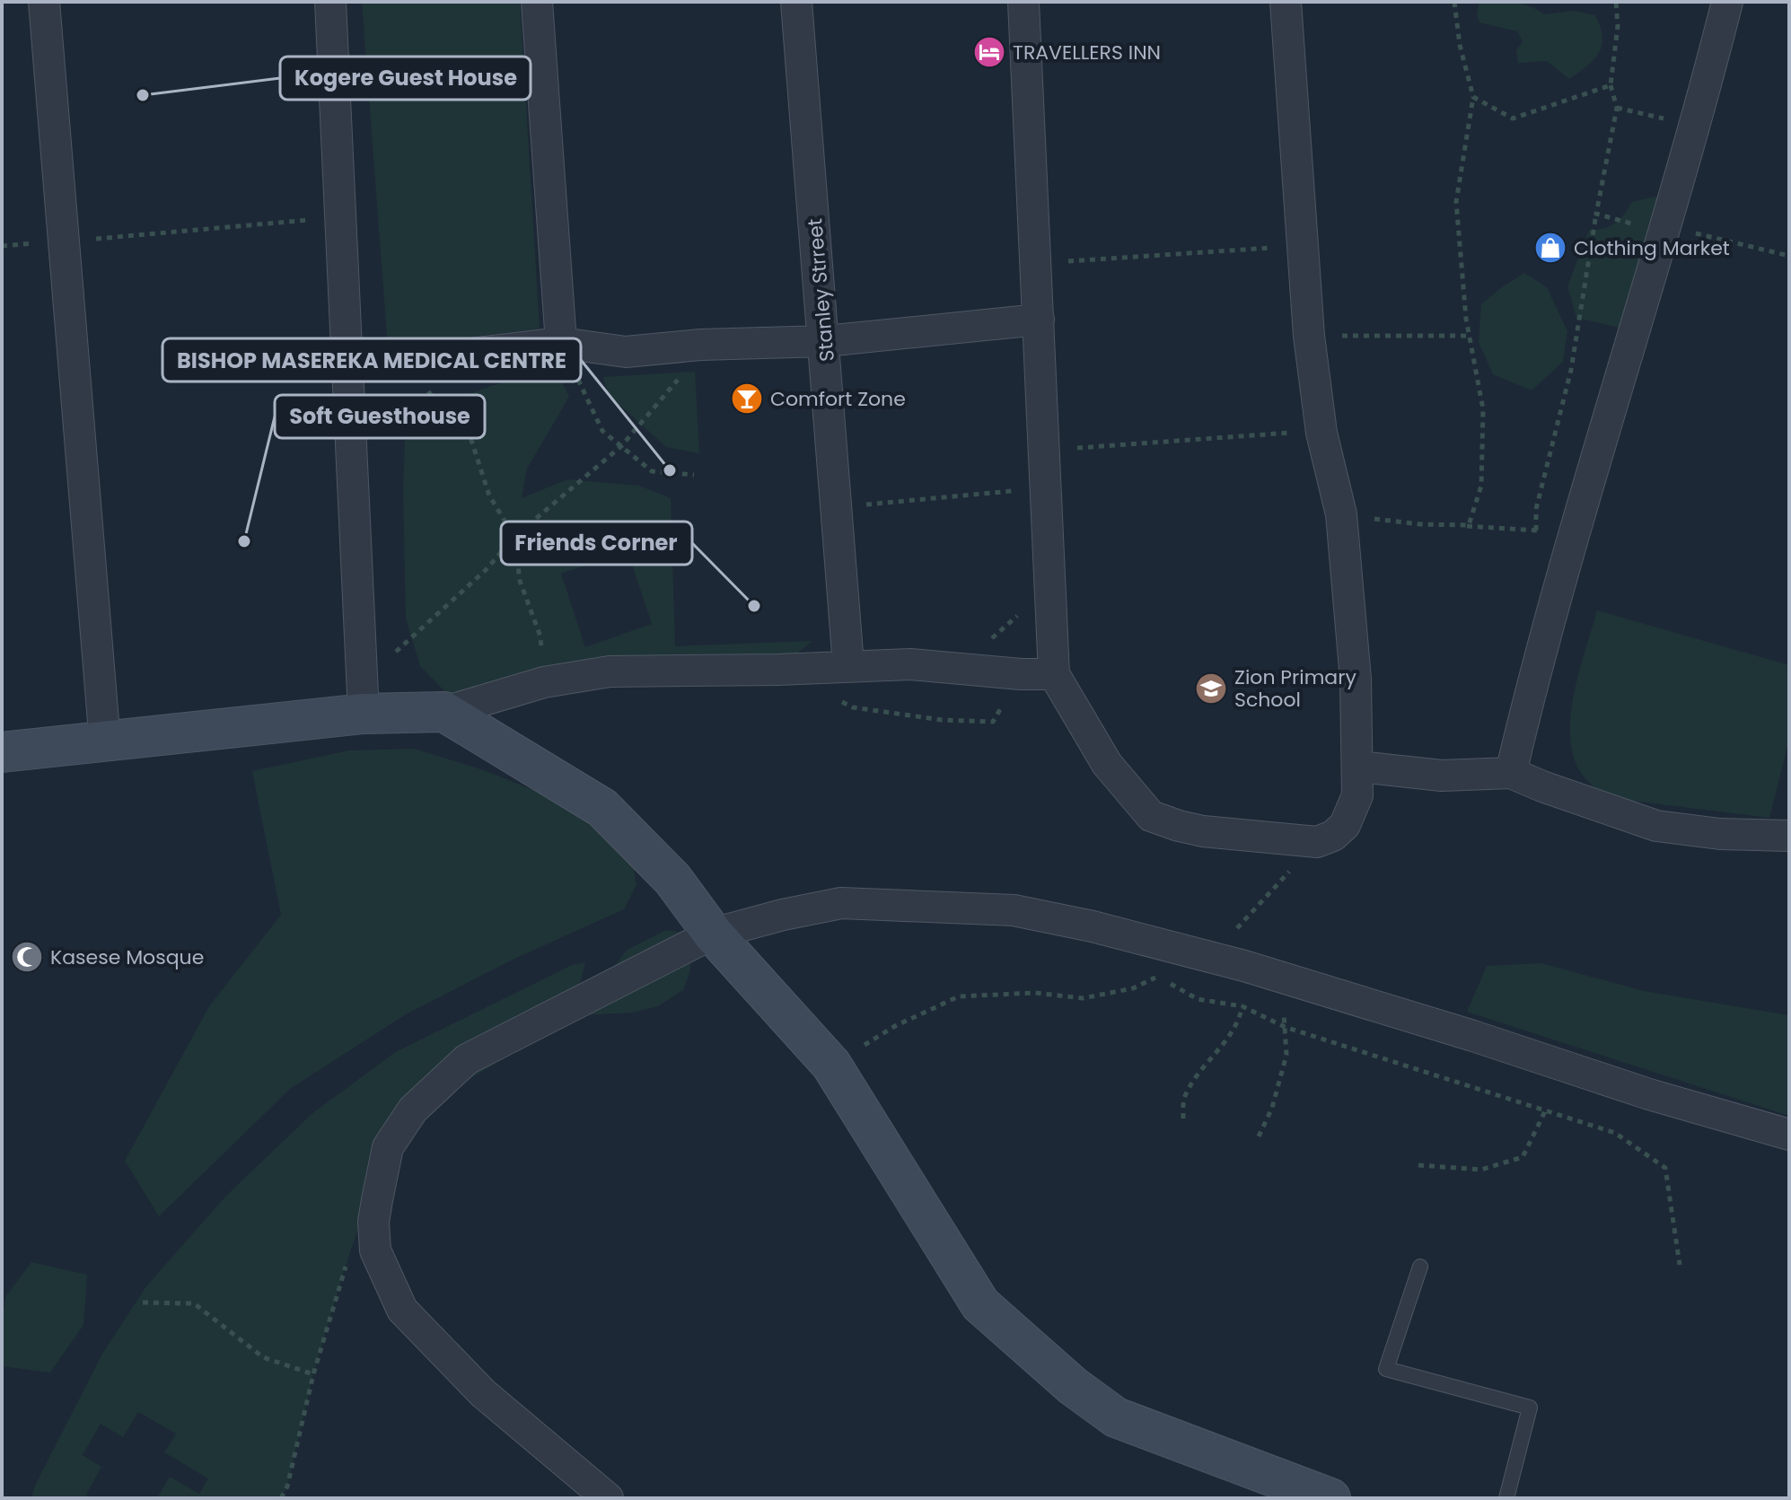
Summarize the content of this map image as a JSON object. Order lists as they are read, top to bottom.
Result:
{
  "streets": {
    "street": ["Stanley Strreet"]
  },
  "places": {
    "hotel": ["TRAVELLERS INN"],
    "other": [
      "Kogere Guest House",
      "BISHOP MASEREKA MEDICAL CENTRE",
      "Soft Guesthouse",
      "Friends Corner"
    ],
    "shop": ["Clothing Market"],
    "bar": ["Comfort Zone"],
    "school or university": ["Zion Primary School"],
    "mosque": ["Kasese Mosque"]
  }
}
